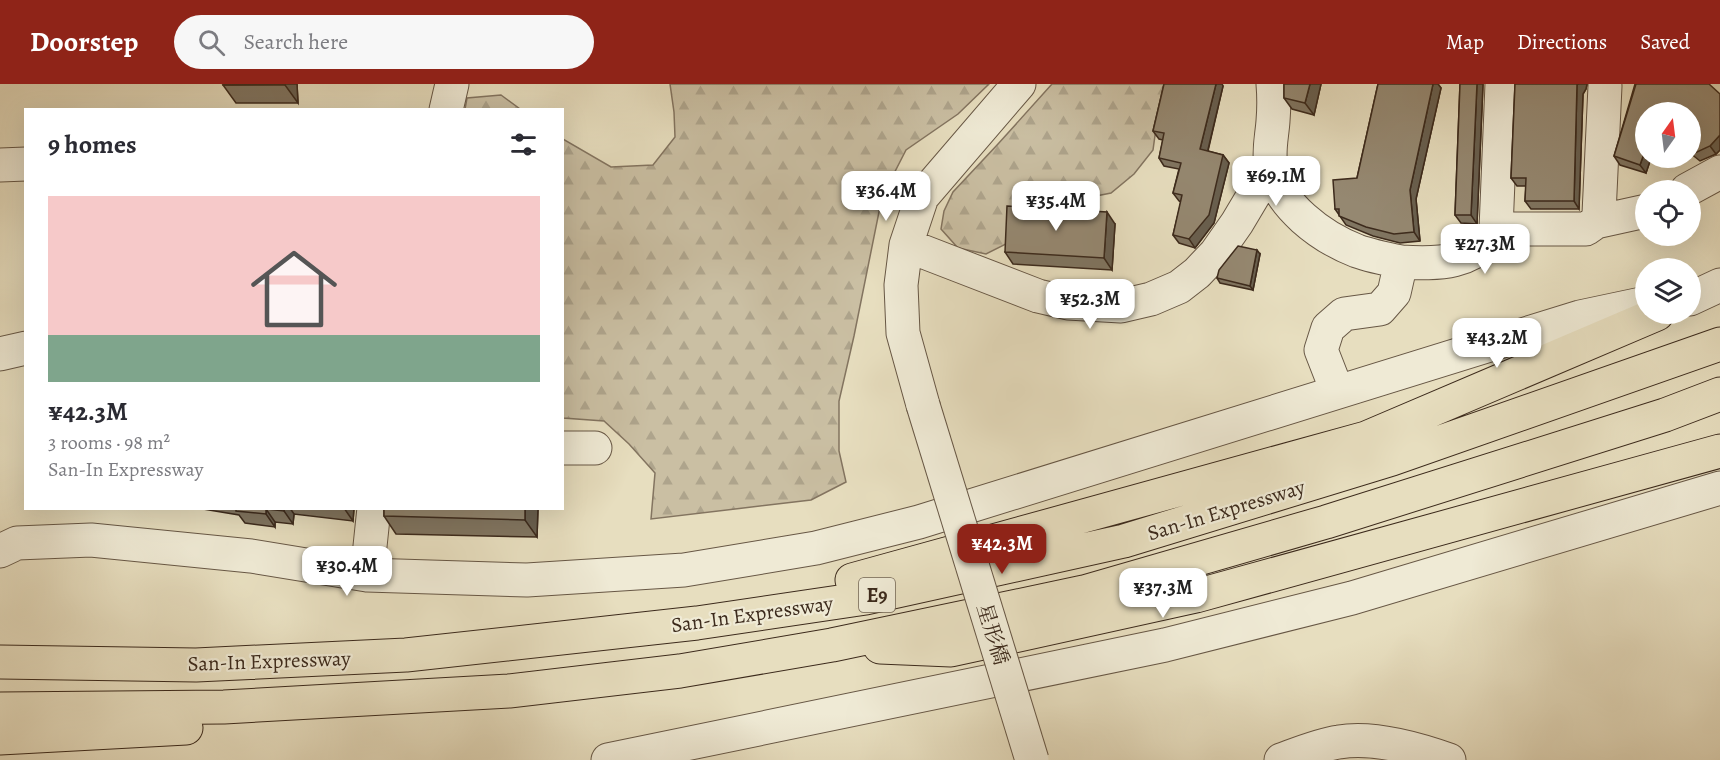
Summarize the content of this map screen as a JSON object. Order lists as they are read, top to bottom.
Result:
{
  "streets": {
    "highway": ["San-In Expressway", "E9"],
    "street": ["星形橋"]
  },
  "north": "top",
  "page": {
    "header": "Doorstep",
    "search": "Search here",
    "nav": ["Map", "Directions", "Saved"],
    "heading": "9 homes",
    "price": [
      "¥69.1M",
      "¥36.4M",
      "¥35.4M",
      "¥27.3M",
      "¥52.3M",
      "¥43.2M",
      "¥42.3M",
      "¥30.4M",
      "¥37.3M"
    ],
    "list": [
      {
        "name": "¥42.3M",
        "note": "3 rooms · 98 m² · San-In Expressway"
      }
    ]
  }
}
